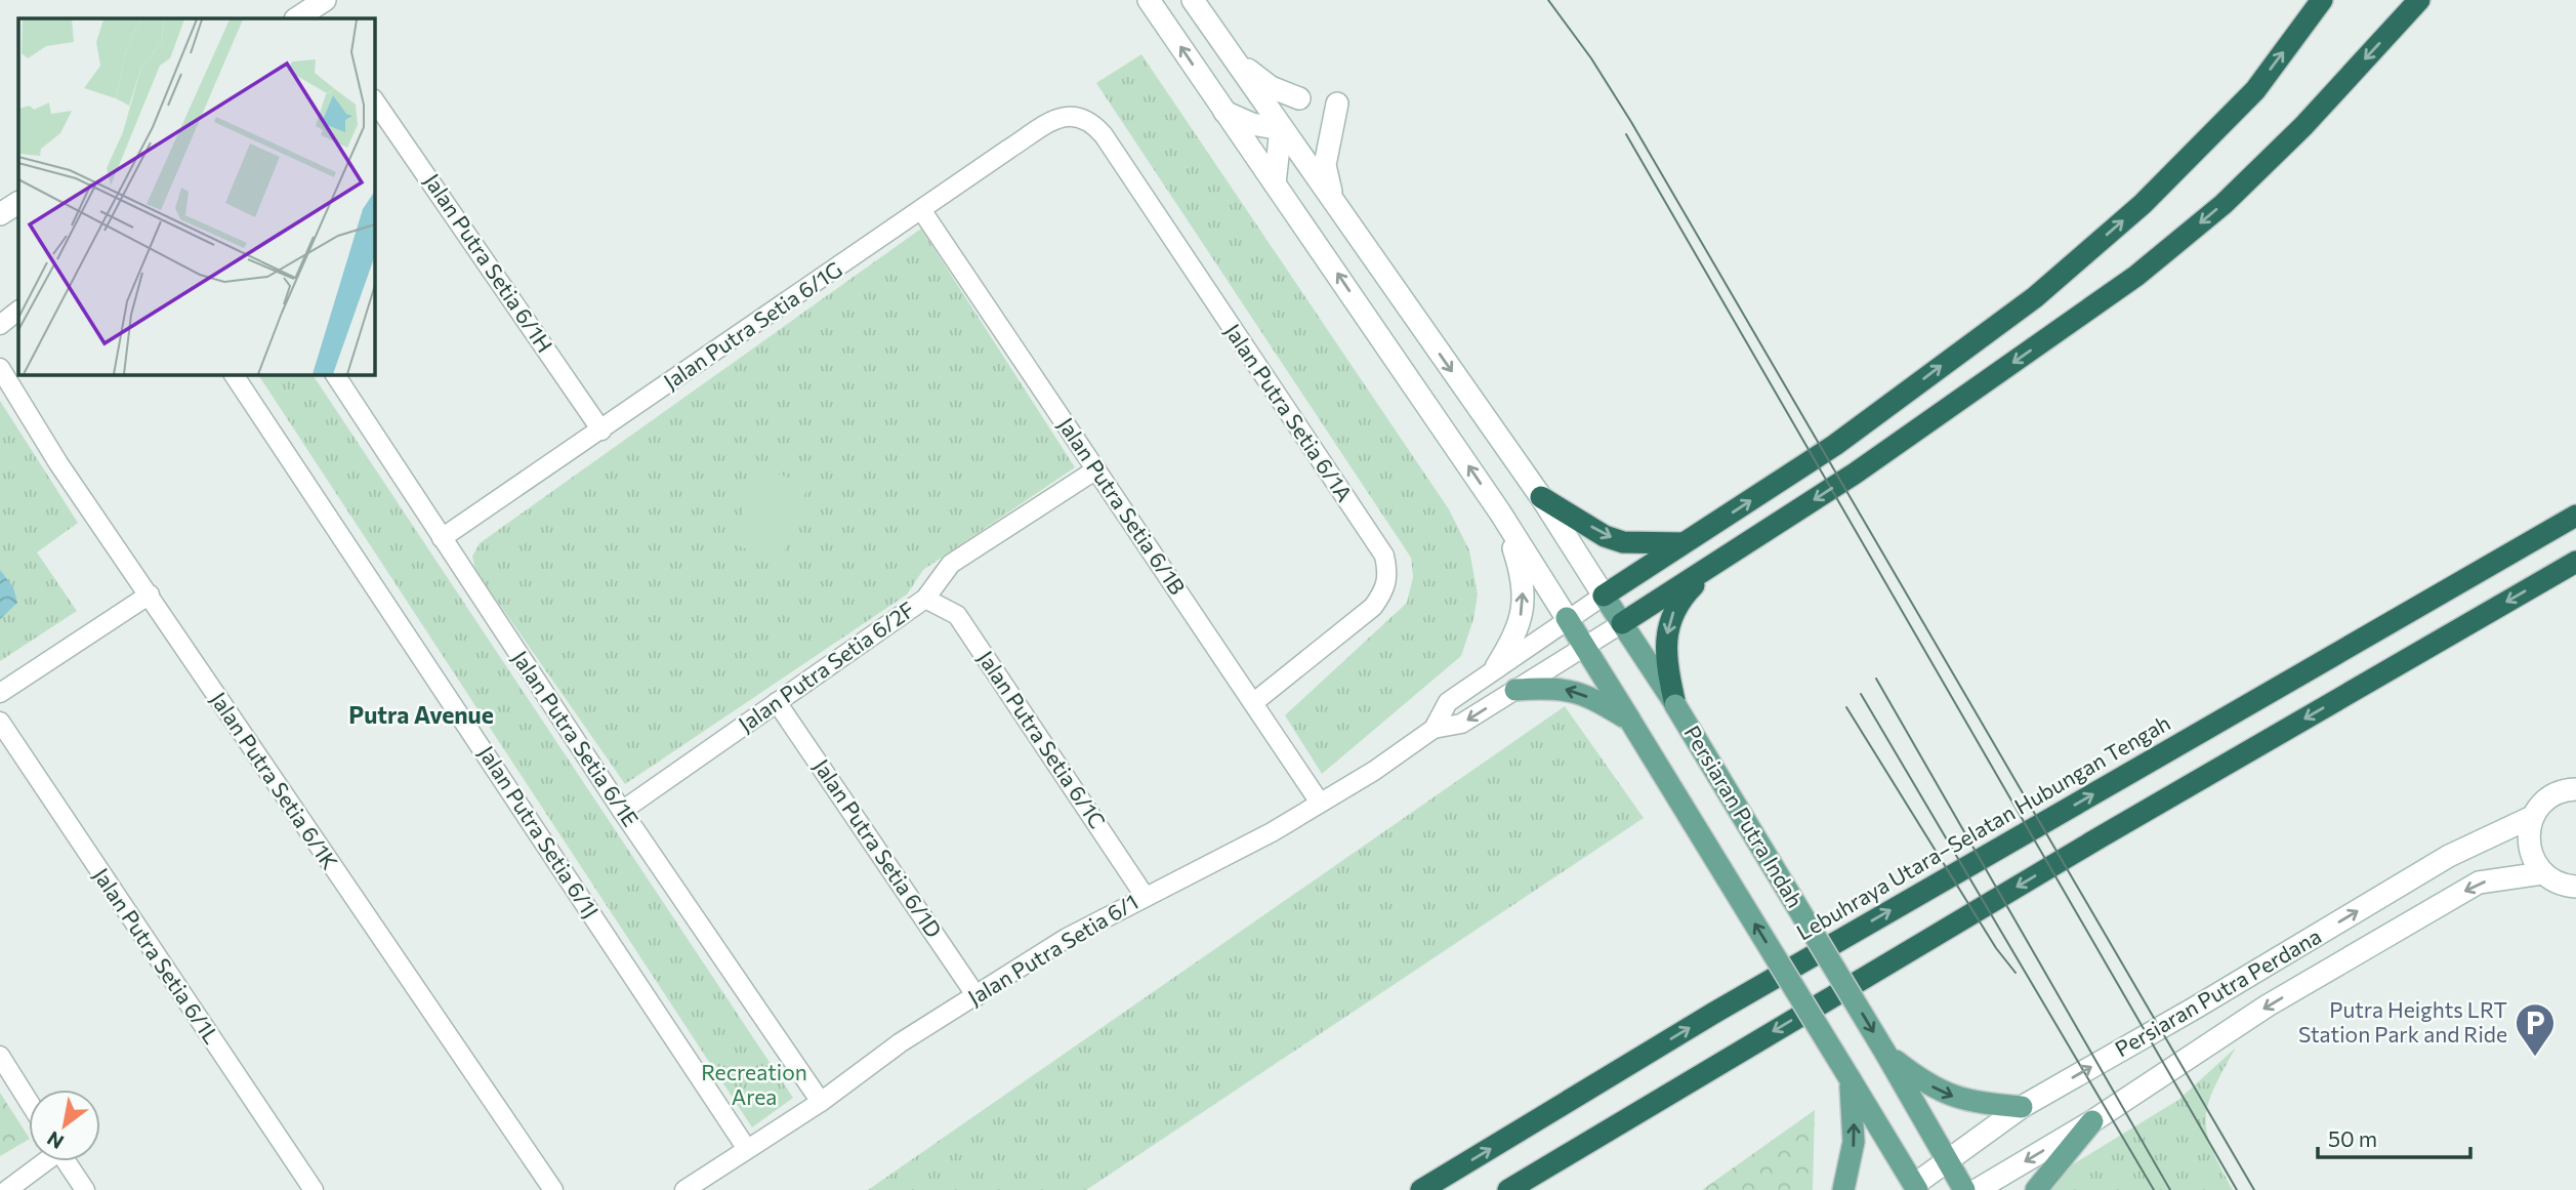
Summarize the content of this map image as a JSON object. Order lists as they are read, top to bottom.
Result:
{
  "streets": {
    "highway": ["Lebuhraya Utara–Selatan Hubungan Tengah"],
    "main road": ["Persiaran Putra Indah", "Persiaran Putra Perdana"],
    "street": [
      "Jalan Putra Setia 6/1H",
      "Jalan Putra Setia 6/1G",
      "Jalan Putra Setia 6/1A",
      "Jalan Putra Setia 6/1B",
      "Jalan Putra Setia 6/2F",
      "Jalan Putra Setia 6/1E",
      "Jalan Putra Setia 6/1C",
      "Jalan Putra Setia 6/1K",
      "Jalan Putra Setia 6/1J",
      "Jalan Putra Setia 6/1D",
      "Jalan Putra Setia 6/1",
      "Jalan Putra Setia 6/1L"
    ]
  },
  "crossings": [
    ["Jalan Putra Setia 6/1H", "Jalan Putra Setia 6/1G"],
    ["Jalan Putra Setia 6/1G", "Jalan Putra Setia 6/1A"],
    ["Jalan Putra Setia 6/1G", "Jalan Putra Setia 6/1B"],
    ["Jalan Putra Setia 6/1G", "Jalan Putra Setia 6/1E"],
    ["Jalan Putra Setia 6/1A", "Jalan Putra Setia 6/1B"],
    ["Jalan Putra Setia 6/1B", "Jalan Putra Setia 6/2F"],
    ["Jalan Putra Setia 6/1B", "Jalan Putra Setia 6/1"],
    ["Jalan Putra Setia 6/2F", "Jalan Putra Setia 6/1E"],
    ["Jalan Putra Setia 6/2F", "Jalan Putra Setia 6/1C"],
    ["Jalan Putra Setia 6/2F", "Jalan Putra Setia 6/1D"],
    ["Jalan Putra Setia 6/1E", "Jalan Putra Setia 6/1"],
    ["Jalan Putra Setia 6/1C", "Jalan Putra Setia 6/1"],
    ["Persiaran Putra Indah", "Persiaran Putra Perdana"],
    ["Jalan Putra Setia 6/1J", "Jalan Putra Setia 6/1"],
    ["Jalan Putra Setia 6/1D", "Jalan Putra Setia 6/1"]
  ],
  "districts": ["Putra Avenue"],
  "parks": ["Recreation Area"],
  "places": {
    "parking": ["Putra Heights LRT Station Park and Ride"]
  },
  "scale_bar": "50 m",
  "north": "bottom left"
}
